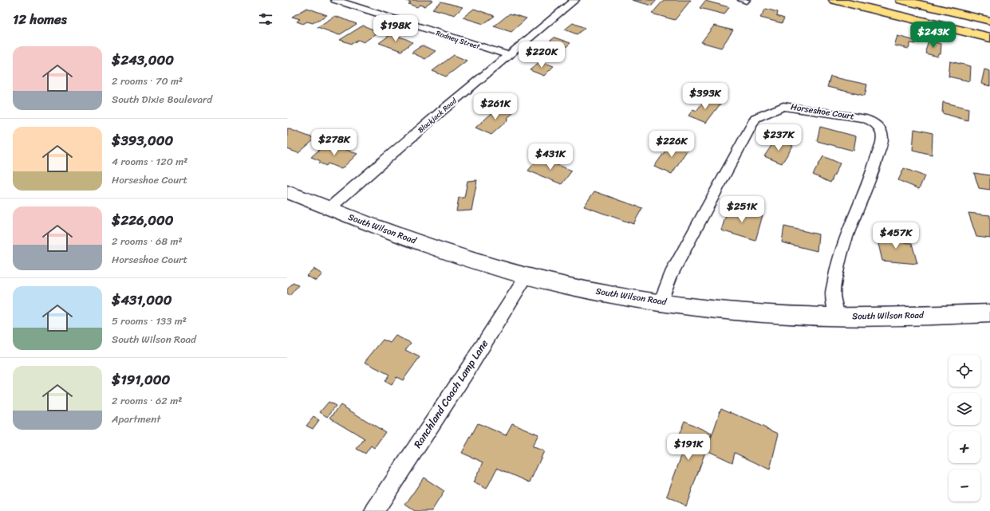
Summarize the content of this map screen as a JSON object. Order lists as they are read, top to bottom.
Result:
{
  "streets": {
    "main road": ["South Wilson Road"],
    "street": [
      "Rodney Street",
      "Horseshoe Court",
      "Blackjack Road",
      "Ranchland Coach Lamp Lane"
    ]
  },
  "crossings": [
    ["Rodney Street", "Blackjack Road"],
    ["Horseshoe Court", "South Wilson Road"],
    ["Blackjack Road", "South Wilson Road"],
    ["South Wilson Road", "Ranchland Coach Lamp Lane"]
  ],
  "page": {
    "heading": "12 homes",
    "price": [
      "$198K",
      "$243K",
      "$220K",
      "$393K",
      "$261K",
      "$237K",
      "$278K",
      "$226K",
      "$431K",
      "$251K",
      "$457K",
      "$191K"
    ],
    "list": [
      {
        "name": "$243,000",
        "note": "2 rooms · 70 m² · South Dixie Boulevard"
      },
      {
        "name": "$393,000",
        "note": "4 rooms · 120 m² · Horseshoe Court"
      },
      {
        "name": "$226,000",
        "note": "2 rooms · 68 m² · Horseshoe Court"
      },
      {
        "name": "$431,000",
        "note": "5 rooms · 133 m² · South Wilson Road"
      },
      {
        "name": "$191,000",
        "note": "2 rooms · 62 m² · Apartment"
      }
    ],
    "map_buttons": ["+", "−"]
  }
}
